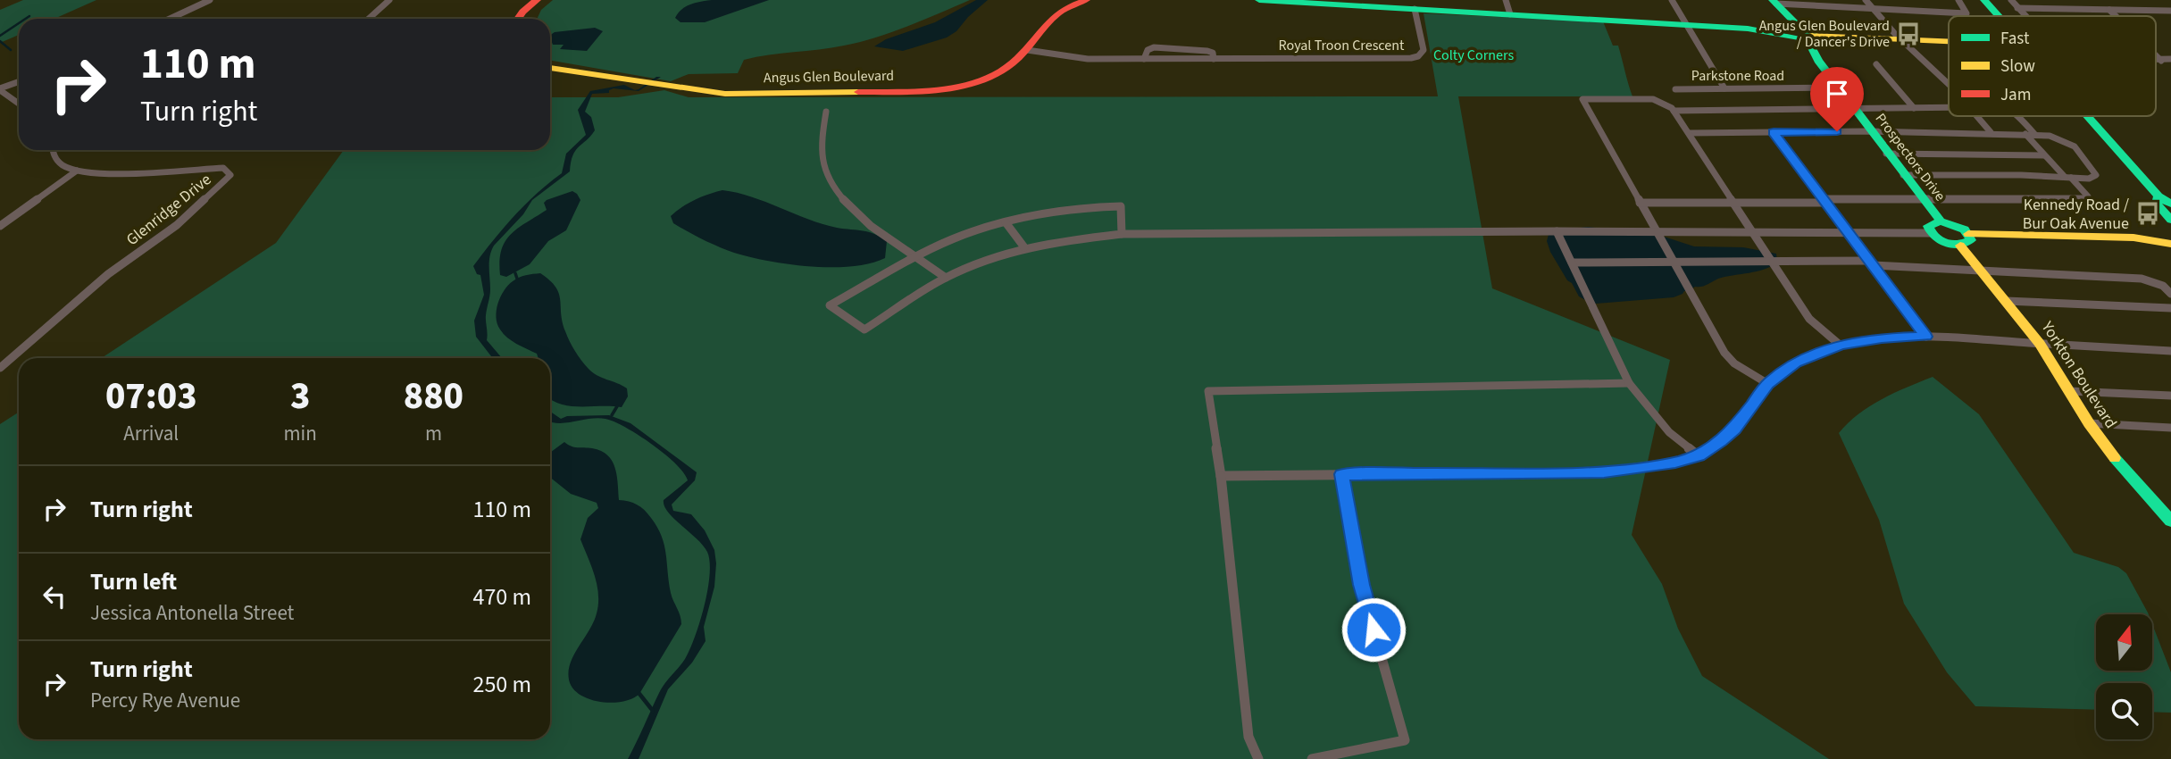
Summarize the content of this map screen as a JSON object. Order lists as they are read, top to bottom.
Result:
{
  "streets": {
    "street": [
      "Royal Troon Crescent",
      "Parkstone Road",
      "Angus Glen Boulevard",
      "Prospectors Drive",
      "Glenridge Drive",
      "Yorkton Boulevard"
    ]
  },
  "crossings": [
    ["Royal Troon Crescent", "Angus Glen Boulevard"],
    ["Parkstone Road", "Prospectors Drive"]
  ],
  "parks": ["Colty Corners"],
  "places": {
    "bus stop": ["Angus Glen Boulevard / Dancer's Drive", "Kennedy Road / Bur Oak Avenue"]
  },
  "legend": ["Fast", "Slow", "Jam"],
  "north": "top",
  "page": {
    "turn": ["110 m", "Turn right"],
    "eta": [
      "07:03",
      "Arrival",
      "3",
      "min",
      "880",
      "m"
    ],
    "list": [
      {
        "name": "Turn right",
        "value": "110 m"
      },
      {
        "name": "Turn left",
        "note": "Jessica Antonella Street",
        "value": "470 m"
      },
      {
        "name": "Turn right",
        "note": "Percy Rye Avenue",
        "value": "250 m"
      }
    ]
  }
}
